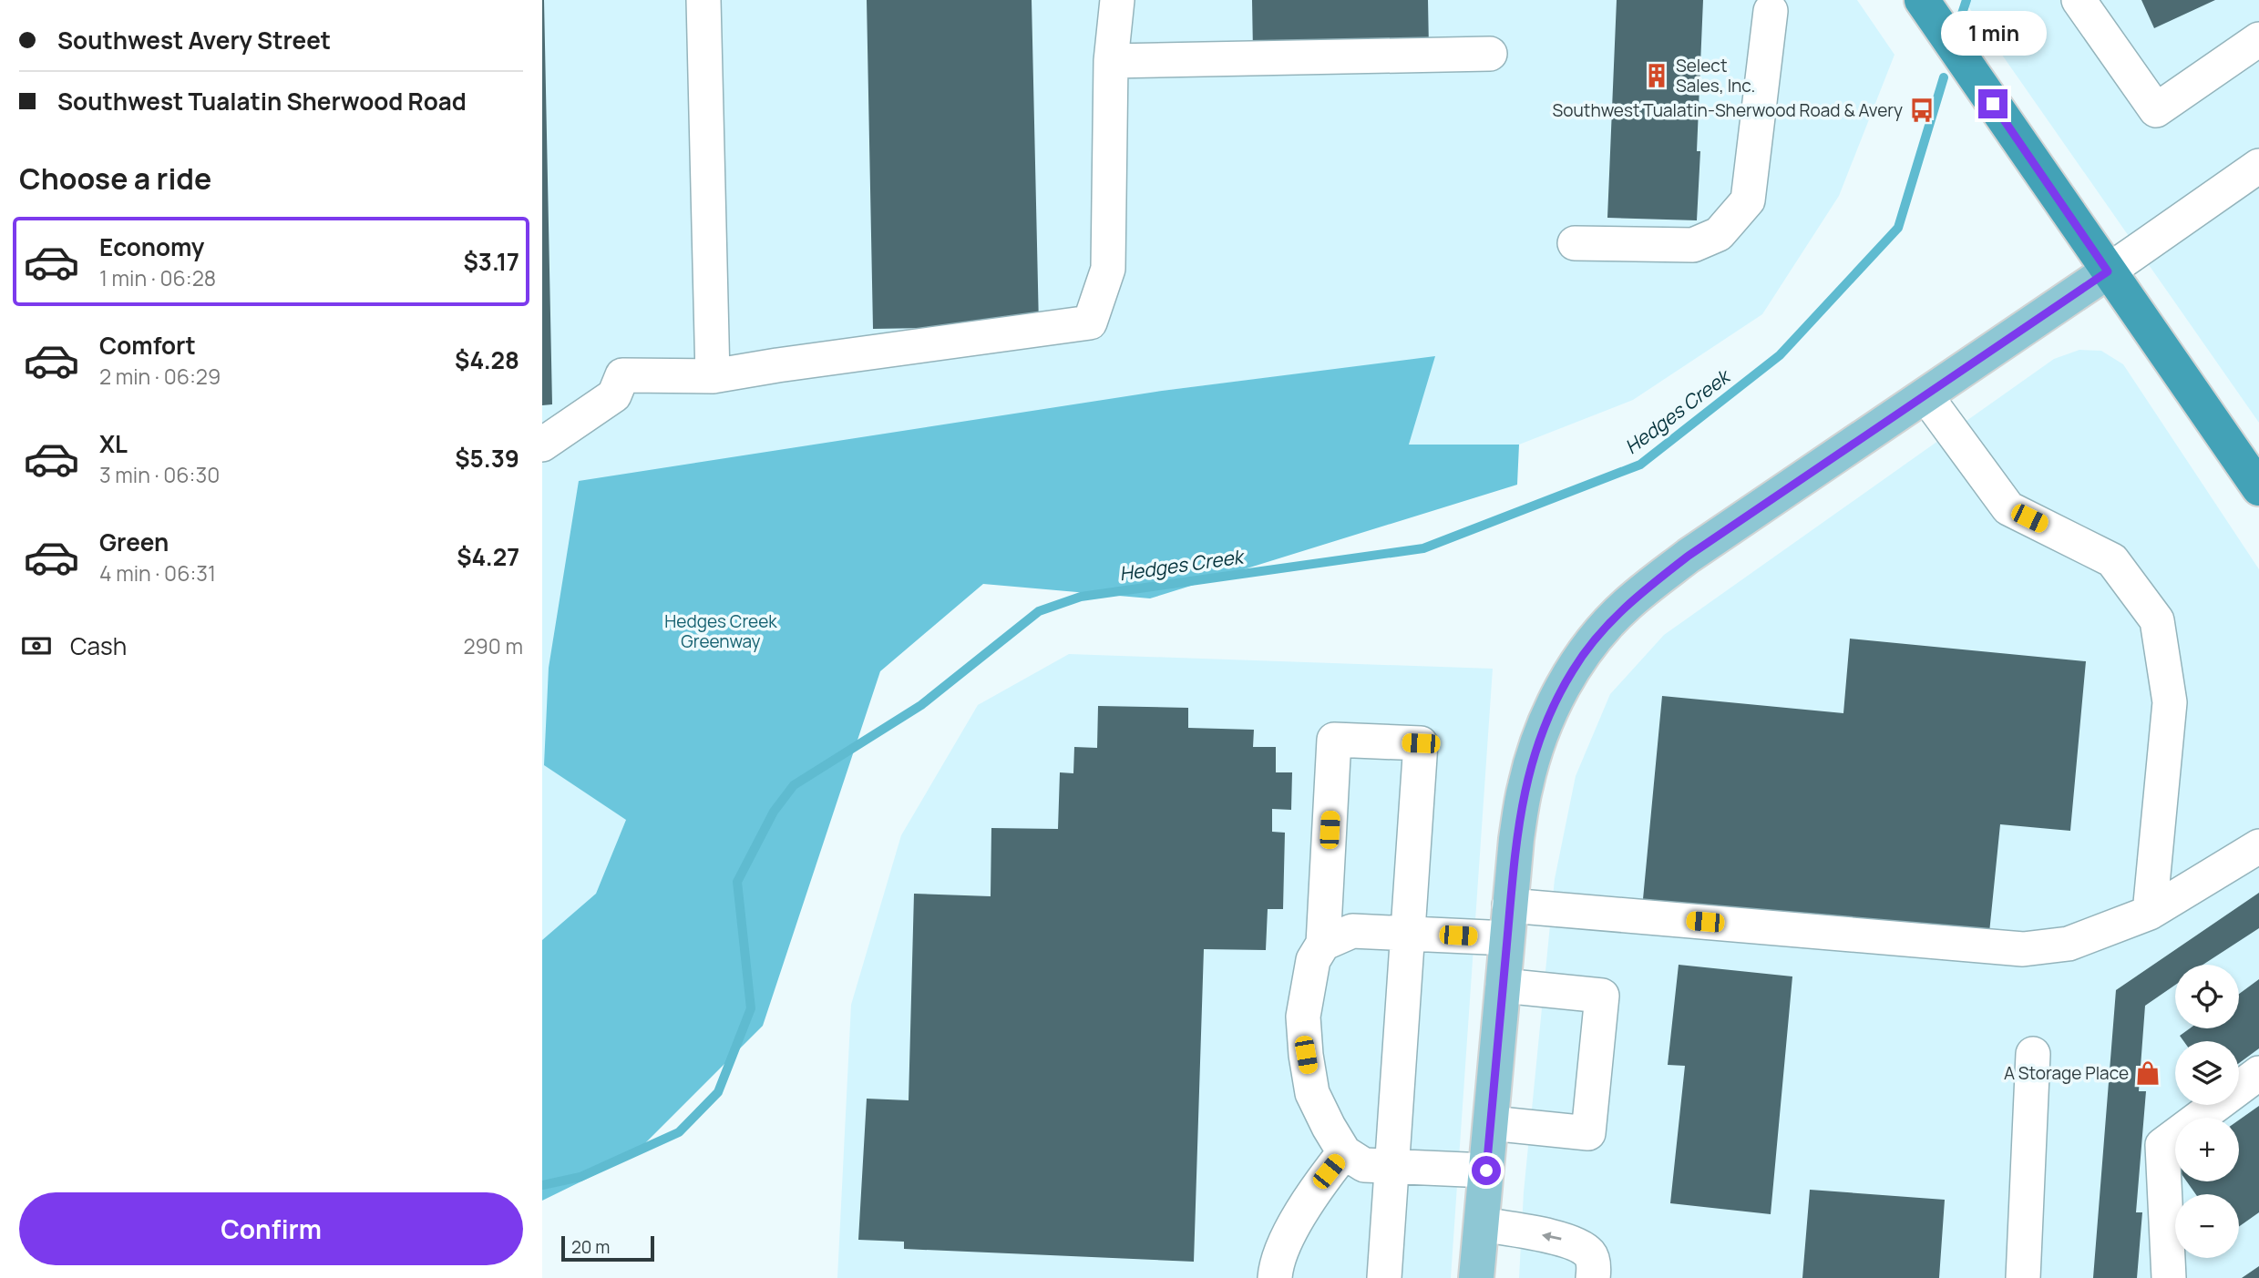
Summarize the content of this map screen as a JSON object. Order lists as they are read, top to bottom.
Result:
{
  "water": ["Hedges Creek"],
  "parks": ["Hedges Creek Greenway"],
  "places": {
    "building": ["Select Sales, Inc."],
    "bus stop": ["Southwest Tualatin-Sherwood Road & Avery"],
    "shop": ["A Storage Place"]
  },
  "scale_bar": "20 m",
  "page": {
    "banner": ["Southwest Avery Street", "Southwest Tualatin Sherwood Road"],
    "bubble": "1 min",
    "heading": "Choose a ride",
    "list": [
      {
        "name": "Economy",
        "note": "1 min · 06:28",
        "value": "$3.17"
      },
      {
        "name": "Comfort",
        "note": "2 min · 06:29",
        "value": "$4.28"
      },
      {
        "name": "XL",
        "note": "3 min · 06:30",
        "value": "$5.39"
      },
      {
        "name": "Green",
        "note": "4 min · 06:31",
        "value": "$4.27"
      }
    ],
    "pay": ["Cash", "290 m"],
    "map_buttons": ["+", "−"],
    "buttons": "Confirm",
    "scale": "20 m"
  }
}
